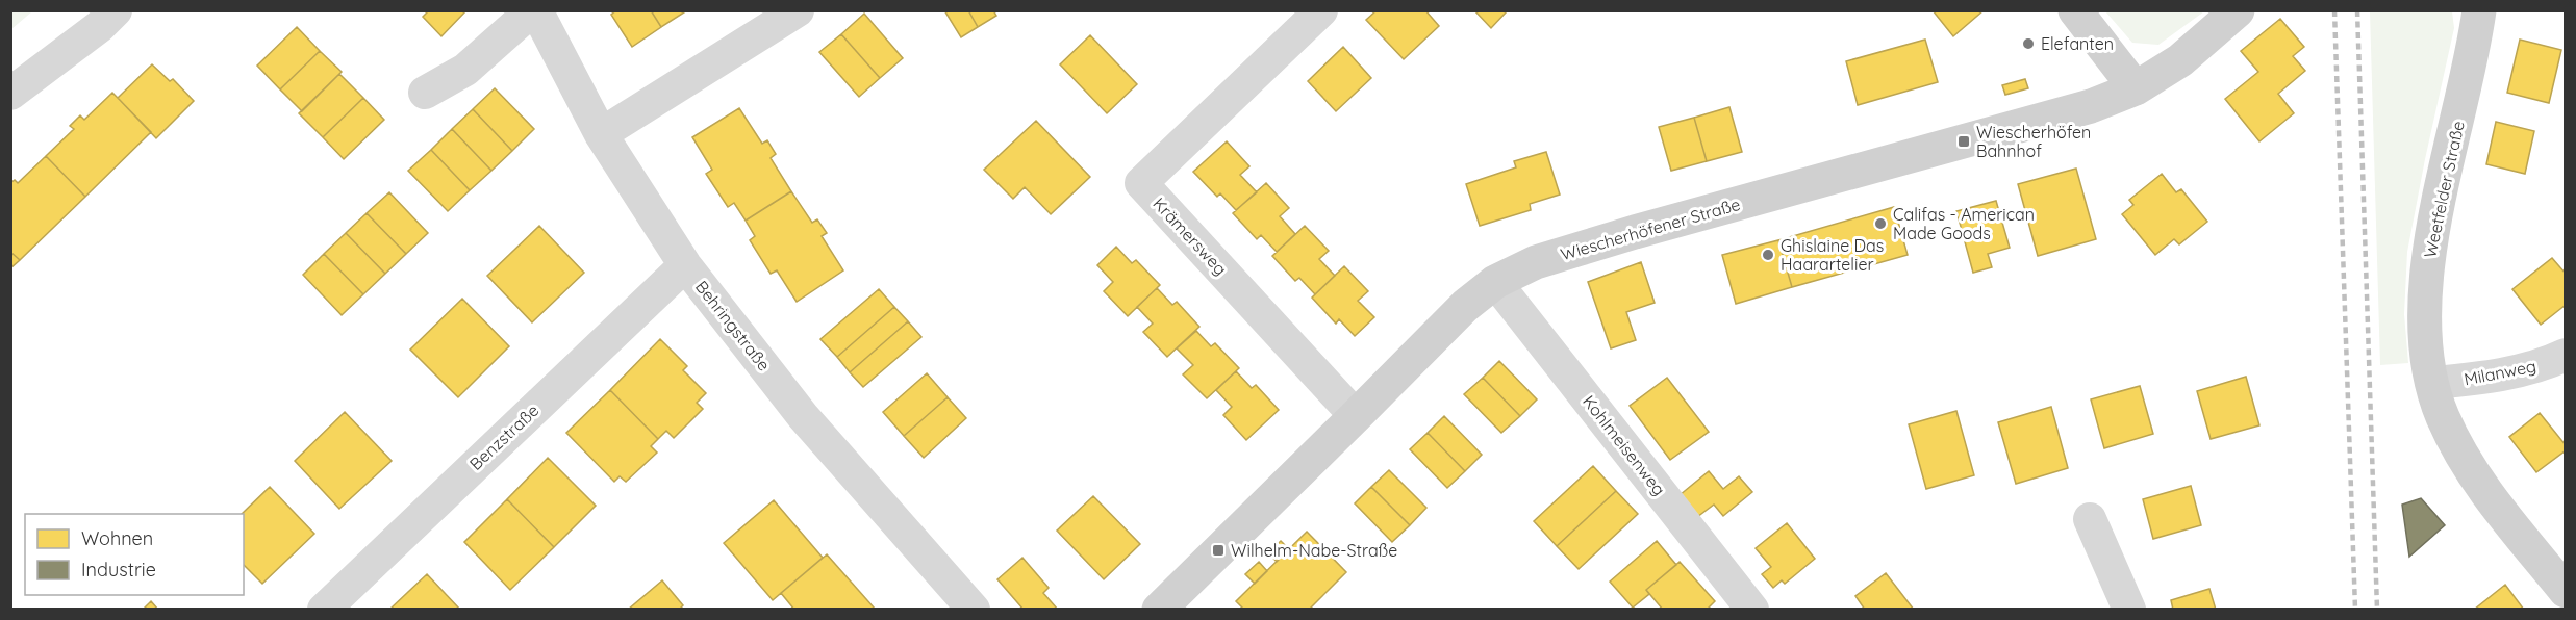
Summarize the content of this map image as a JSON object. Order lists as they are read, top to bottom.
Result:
{
  "streets": {
    "street": [
      "Weetfelder Straße",
      "Wiescherhöfener Straße",
      "Krämersweg",
      "Behringstraße",
      "Milanweg",
      "Benzstraße",
      "Kohlmeisenweg"
    ]
  },
  "crossings": [
    ["Weetfelder Straße", "Milanweg"],
    ["Wiescherhöfener Straße", "Krämersweg"],
    ["Wiescherhöfener Straße", "Kohlmeisenweg"],
    ["Behringstraße", "Benzstraße"]
  ],
  "places": {
    "other": ["Elefanten", "Califas - American Made Goods", "Ghislaine Das Haarartelier"],
    "transit": ["Wiescherhöfen Bahnhof", "Wilhelm-Nabe-Straße"]
  },
  "legend": ["Wohnen", "Industrie"]
}
